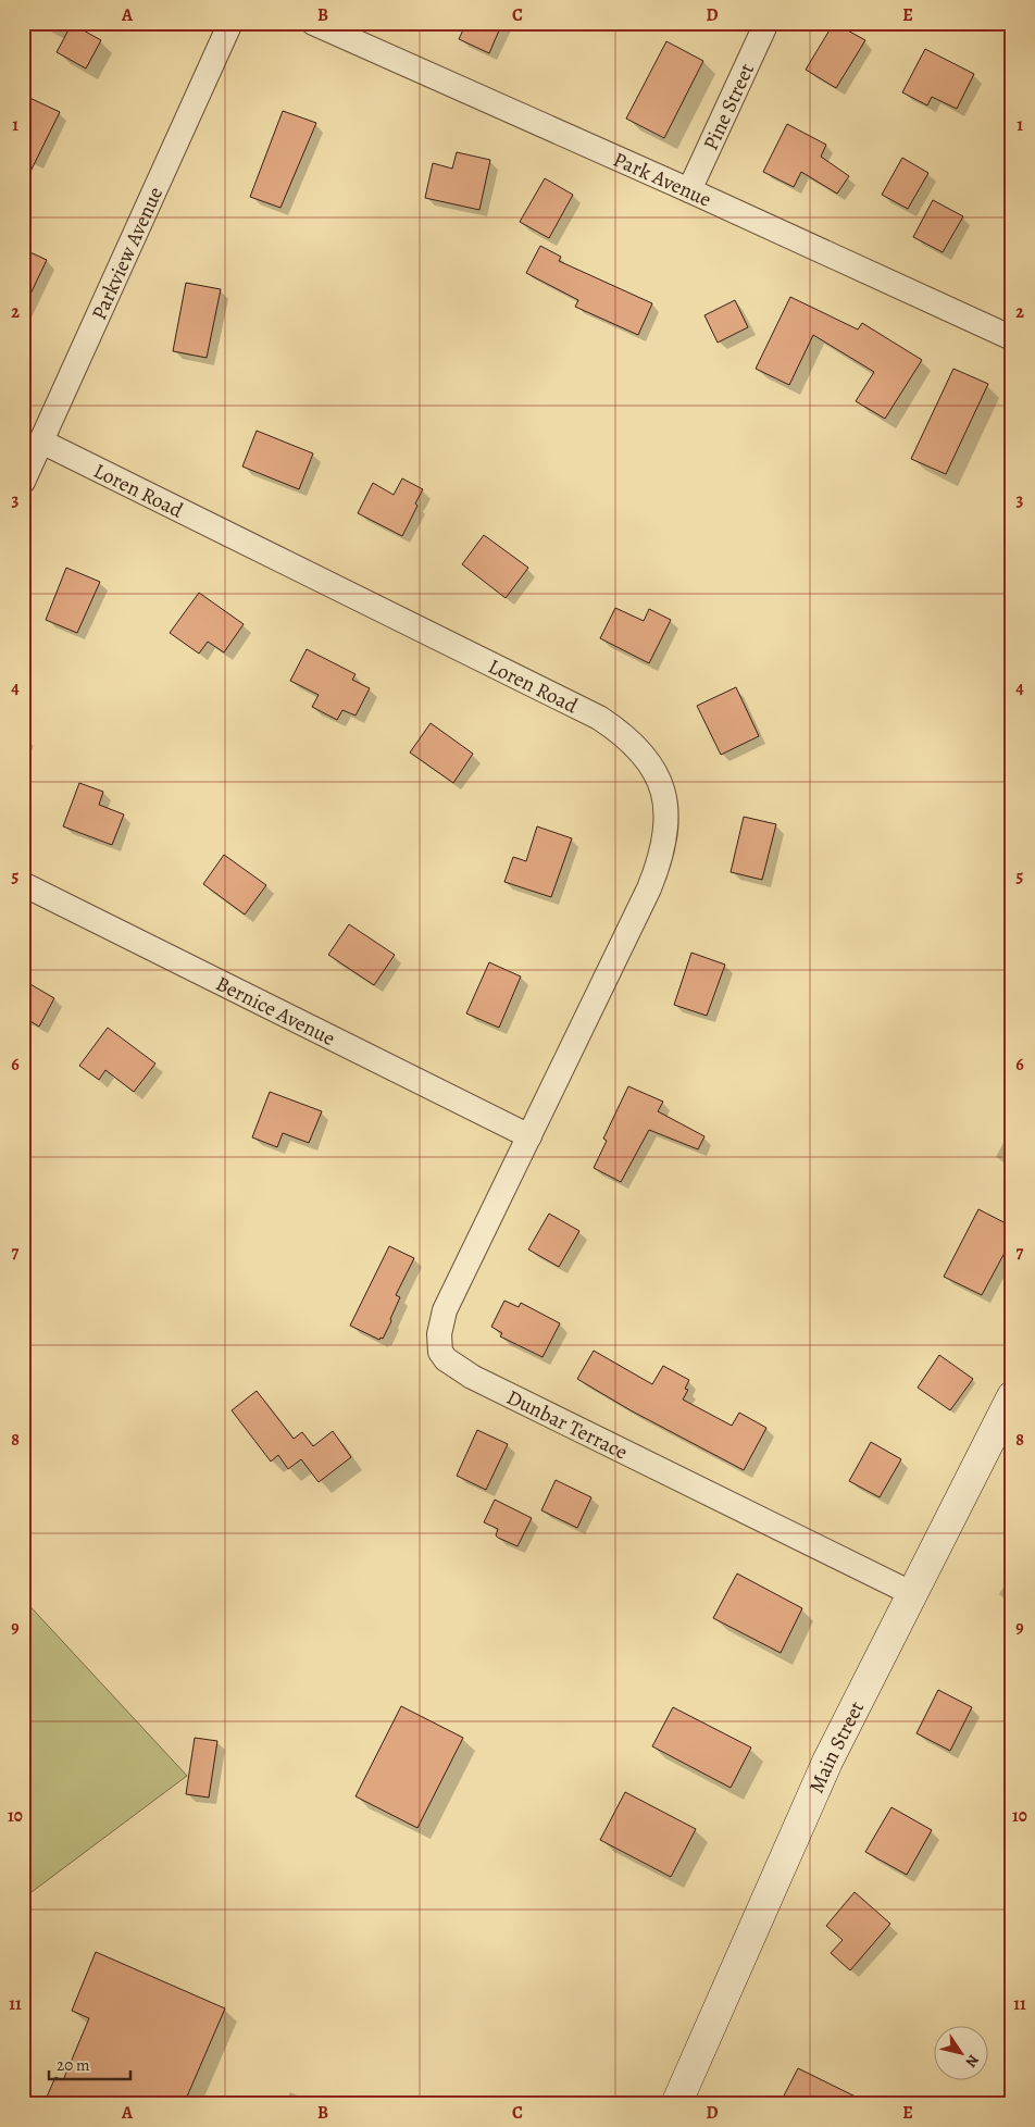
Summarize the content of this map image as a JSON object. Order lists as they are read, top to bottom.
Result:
{
  "streets": {
    "main road": ["Main Street"],
    "street": [
      "Pine Street",
      "Park Avenue",
      "Parkview Avenue",
      "Loren Road",
      "Bernice Avenue",
      "Dunbar Terrace"
    ]
  },
  "crossings": [
    ["Pine Street", "Park Avenue"],
    ["Parkview Avenue", "Loren Road"],
    ["Loren Road", "Bernice Avenue"],
    ["Loren Road", "Dunbar Terrace"],
    ["Bernice Avenue", "Dunbar Terrace"],
    ["Dunbar Terrace", "Main Street"]
  ],
  "scale_bar": "20 m",
  "north": "bottom right",
  "grid": {
    "columns": [
      "A",
      "B",
      "C",
      "D",
      "E"
    ],
    "rows": [
      "1",
      "2",
      "3",
      "4",
      "5",
      "6",
      "7",
      "8",
      "9",
      "10",
      "11"
    ]
  }
}
